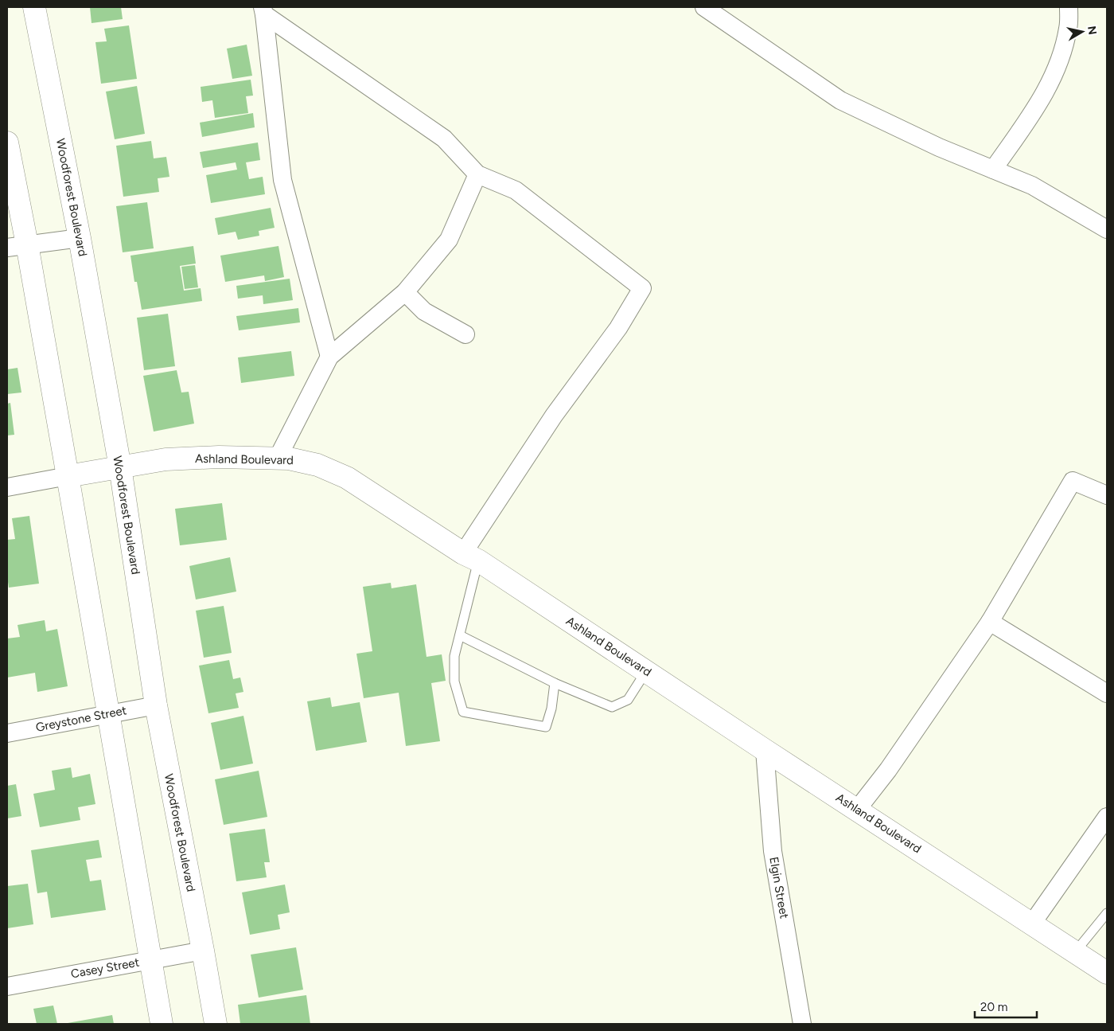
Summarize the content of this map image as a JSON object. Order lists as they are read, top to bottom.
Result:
{
  "streets": {
    "main road": ["Woodforest Boulevard", "Ashland Boulevard"],
    "street": ["Greystone Street", "Elgin Street", "Casey Street"]
  },
  "crossings": [
    ["Woodforest Boulevard", "Ashland Boulevard"],
    ["Woodforest Boulevard", "Greystone Street"],
    ["Woodforest Boulevard", "Casey Street"],
    ["Ashland Boulevard", "Elgin Street"]
  ],
  "scale_bar": "20 m",
  "north": "right"
}
